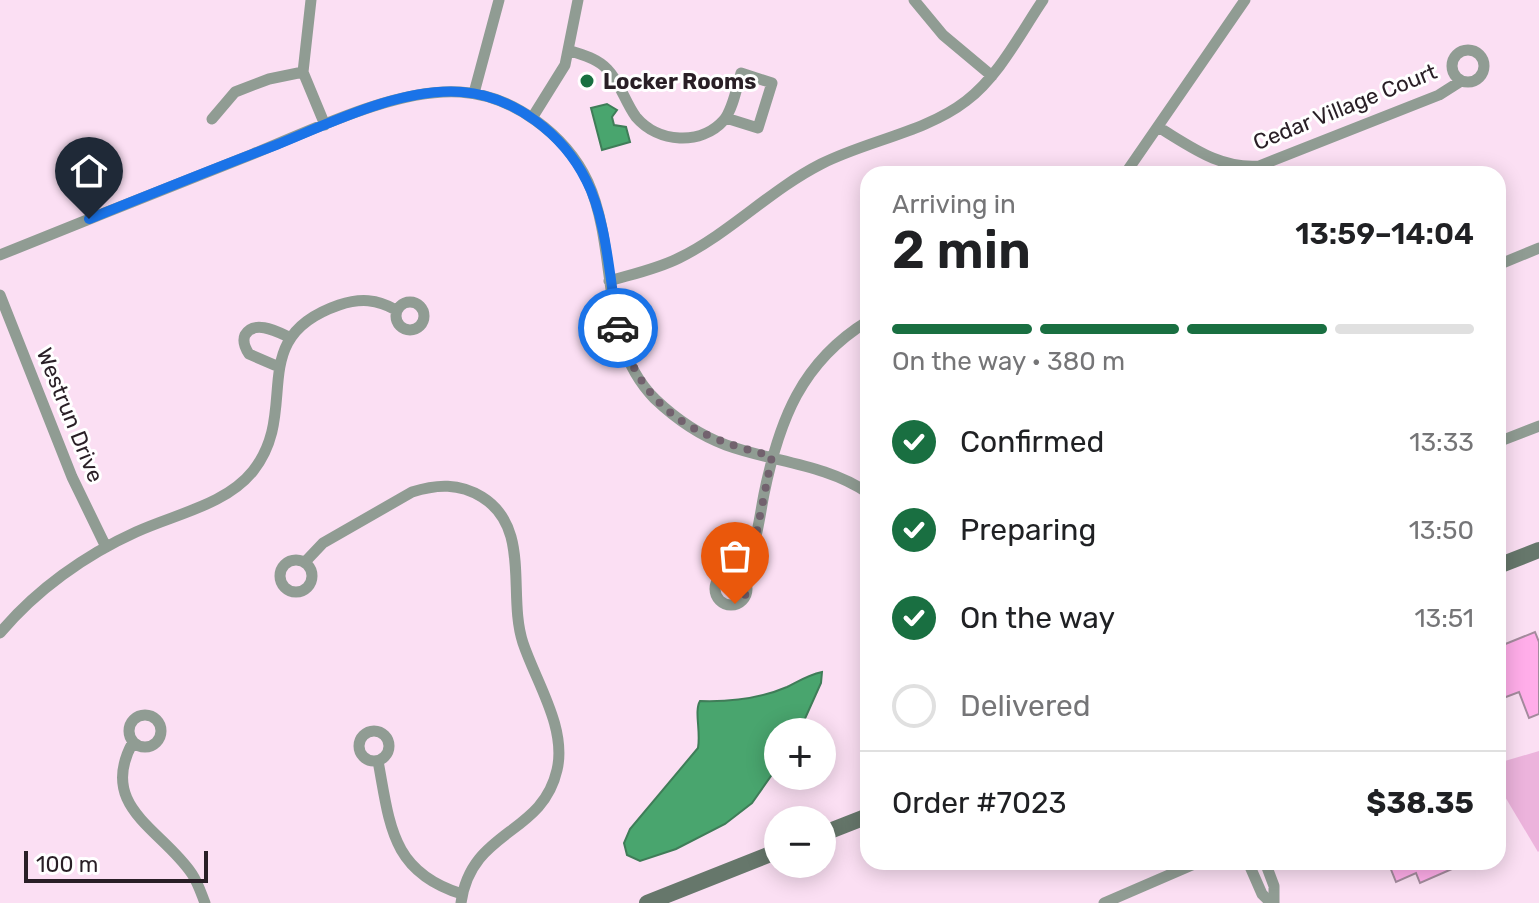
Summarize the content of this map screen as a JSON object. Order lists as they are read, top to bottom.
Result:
{
  "streets": {
    "street": ["Cedar Village Court", "Westrun Drive"]
  },
  "places": ["Locker Rooms"],
  "scale_bar": "100 m",
  "page": {
    "heading": ["2 min", "Arriving in", "13:59–14:04"],
    "panel": ["Order #7023", "$38.35"],
    "bar": "On the way · 380 m",
    "list": [
      ["Confirmed", "13:33"],
      ["Preparing", "13:50"],
      ["On the way", "13:51"],
      "Delivered"
    ],
    "map_buttons": ["+", "−"],
    "scale": "100 m"
  }
}
